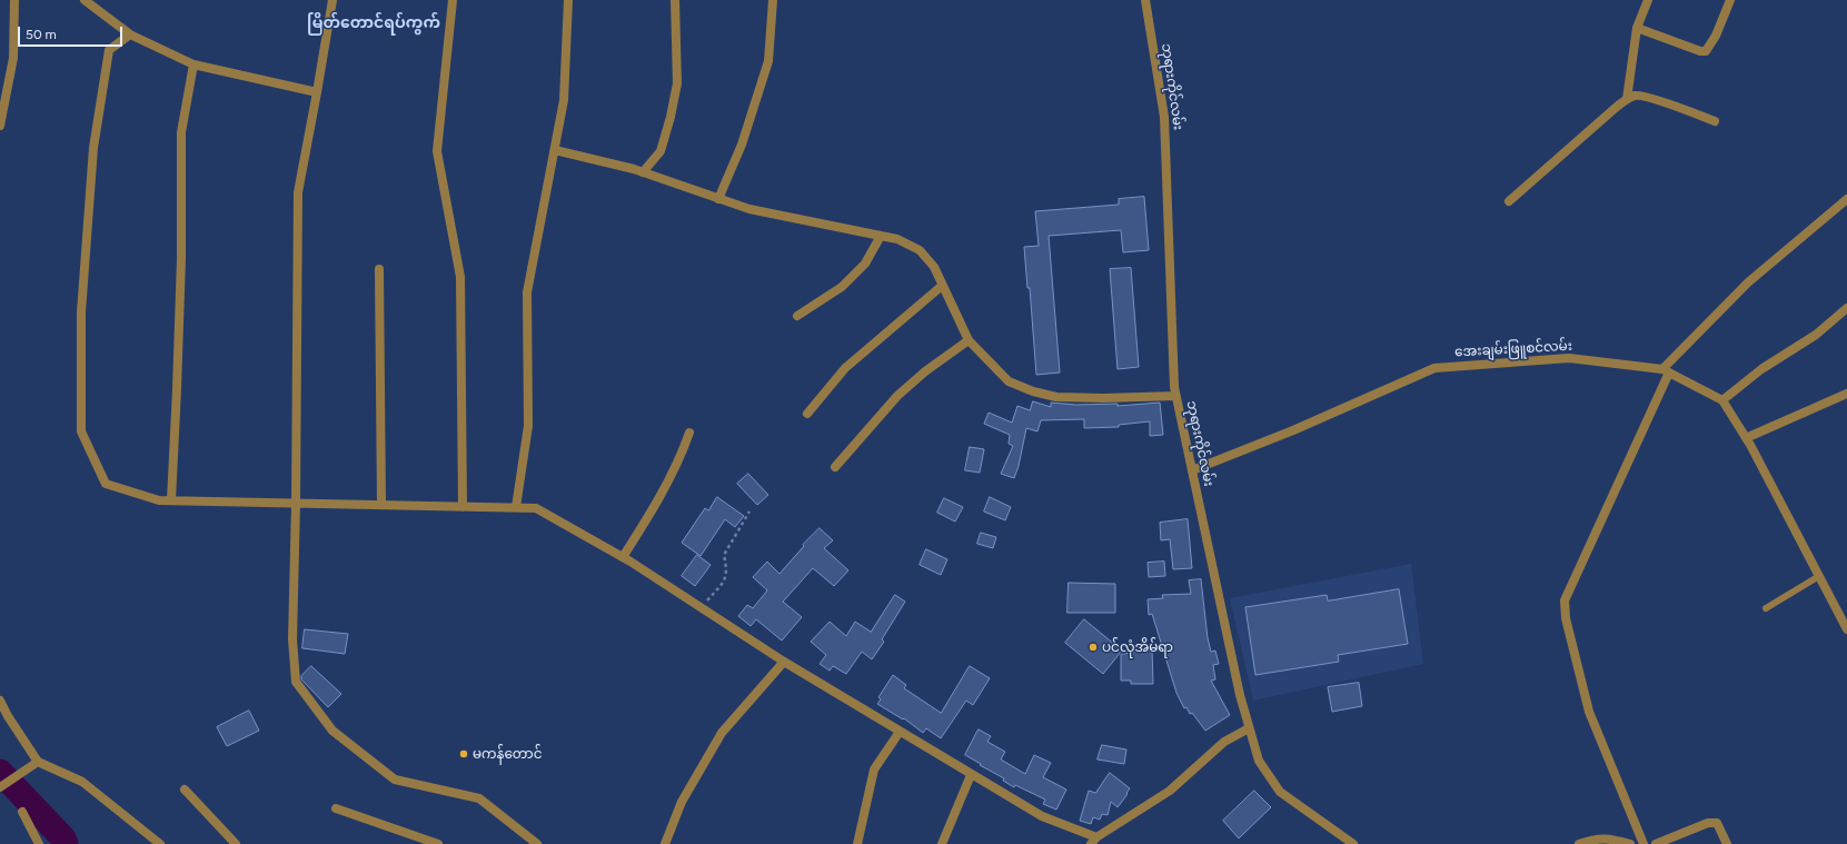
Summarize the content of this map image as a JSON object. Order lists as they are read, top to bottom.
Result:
{
  "streets": {
    "street": ["ဘုရားကိုင်လမ်း", "အေးချမ်းဖြူစင်လမ်း"]
  },
  "crossings": [
    ["ဘုရားကိုင်လမ်း", "အေးချမ်းဖြူစင်လမ်း"]
  ],
  "districts": ["မြိတ်တောင်ရပ်ကွက်"],
  "places": ["ပင်လုံအိမ်ရာ", "မကန်တောင်"],
  "scale_bar": "50 m"
}
